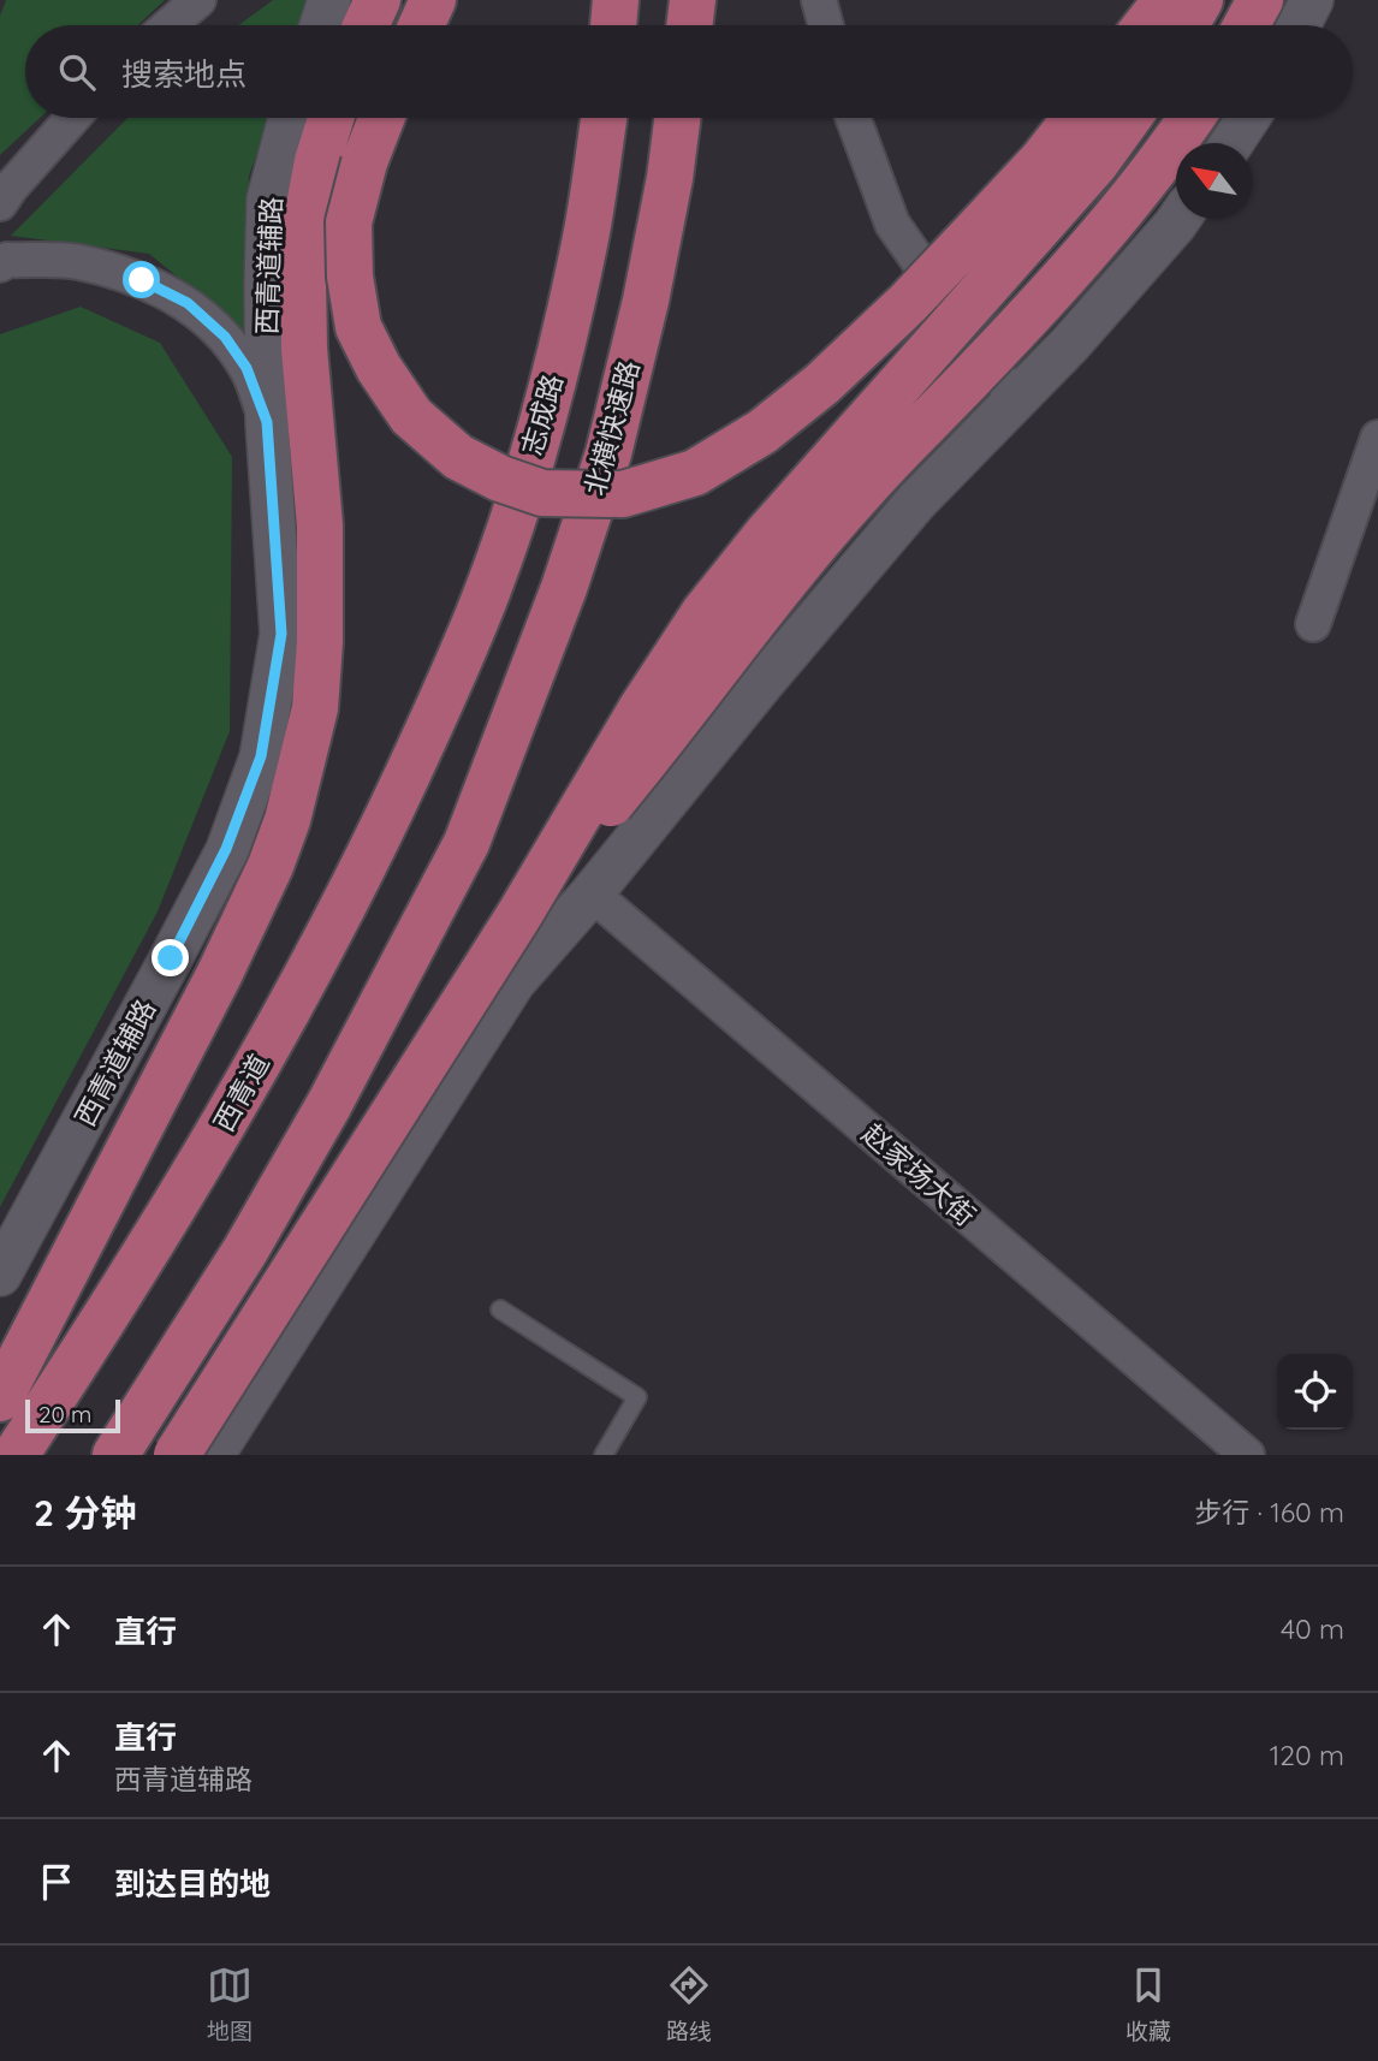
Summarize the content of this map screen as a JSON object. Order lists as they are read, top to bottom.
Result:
{
  "streets": {
    "highway": ["志成路", "北横快速路", "西青道"],
    "street": ["西青道辅路", "赵家场大街"]
  },
  "crossings": [
    ["志成路", "西青道"]
  ],
  "scale_bar": "20 m",
  "north": "top left",
  "page": {
    "search": "搜索地点",
    "scale": "20 m",
    "heading": ["2 分钟", "步行 · 160 m"],
    "list": [
      ["直行", "40 m"],
      ["直行", "西青道辅路", "120 m"],
      "到达目的地"
    ],
    "nav": ["地图", "路线", "收藏"]
  }
}
